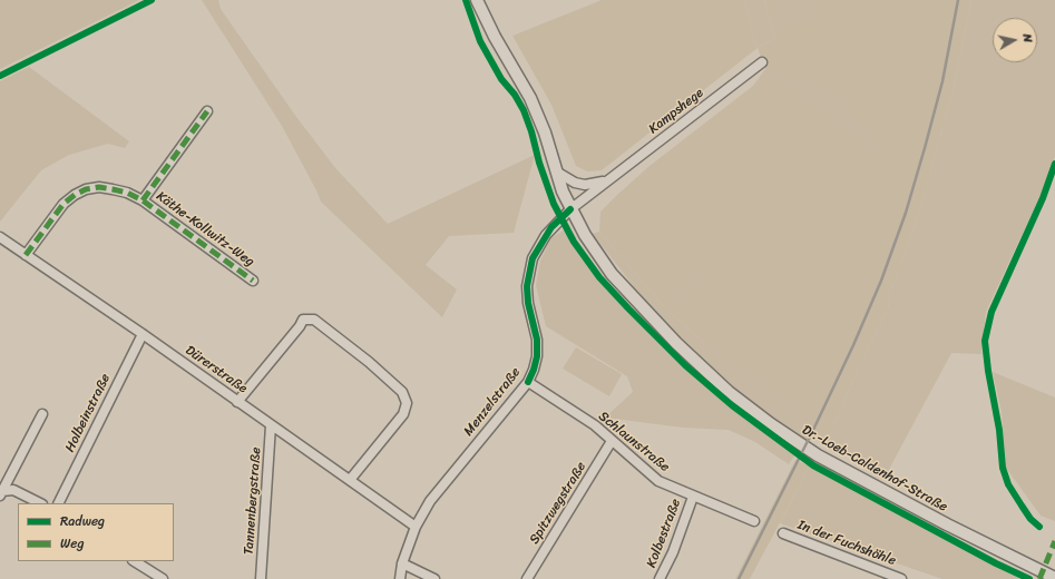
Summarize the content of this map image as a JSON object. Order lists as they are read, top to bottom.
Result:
{
  "streets": {
    "main road": ["Dr.-Loeb-Caldenhof-Straße"],
    "street": [
      "Kampshege",
      "Käthe-Kollwitz-Weg",
      "Dürerstraße",
      "Menzelstraße",
      "Holbeinstraße",
      "Schlaunstraße",
      "Tannenbergstraße",
      "Spitzwegstraße",
      "Kolbestraße",
      "In der Fuchshöhle"
    ]
  },
  "crossings": [
    ["Kampshege", "Menzelstraße"],
    ["Kampshege", "Dr.-Loeb-Caldenhof-Straße"],
    ["Käthe-Kollwitz-Weg", "Dürerstraße"],
    ["Dürerstraße", "Menzelstraße"],
    ["Dürerstraße", "Holbeinstraße"],
    ["Dürerstraße", "Tannenbergstraße"],
    ["Menzelstraße", "Schlaunstraße"],
    ["Menzelstraße", "Dr.-Loeb-Caldenhof-Straße"],
    ["Schlaunstraße", "Spitzwegstraße"],
    ["Schlaunstraße", "Kolbestraße"]
  ],
  "legend": ["Radweg", "Weg"],
  "north": "right"
}
